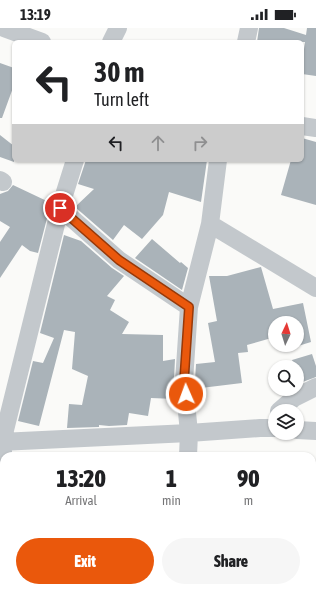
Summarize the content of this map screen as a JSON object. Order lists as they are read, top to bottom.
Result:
{
  "north": "top",
  "page": {
    "status": "13:19",
    "turn": ["30 m", "Turn left"],
    "eta": [
      "13:20",
      "Arrival",
      "1",
      "min",
      "90",
      "m"
    ],
    "buttons": ["Exit", "Share"]
  }
}
